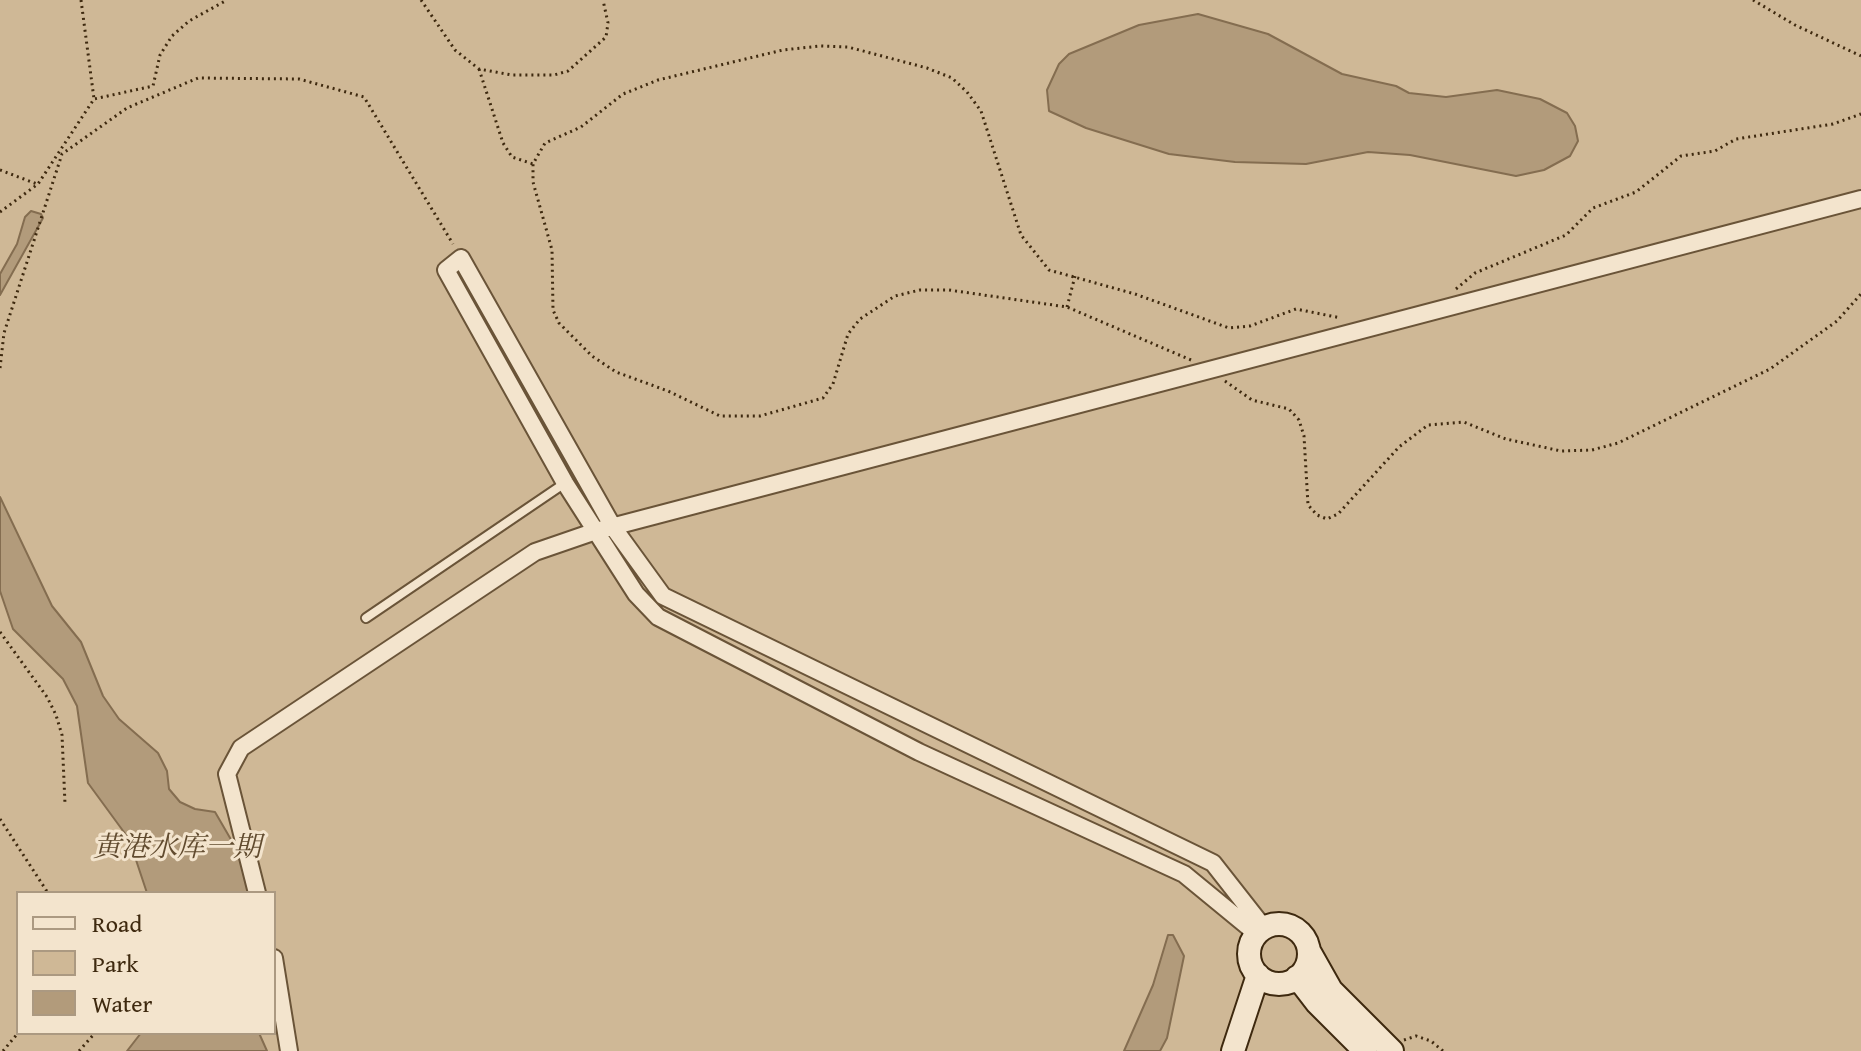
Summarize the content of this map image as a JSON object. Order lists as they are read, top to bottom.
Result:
{
  "water": ["黄港水库一期"],
  "legend": ["Road", "Park", "Water"]
}
